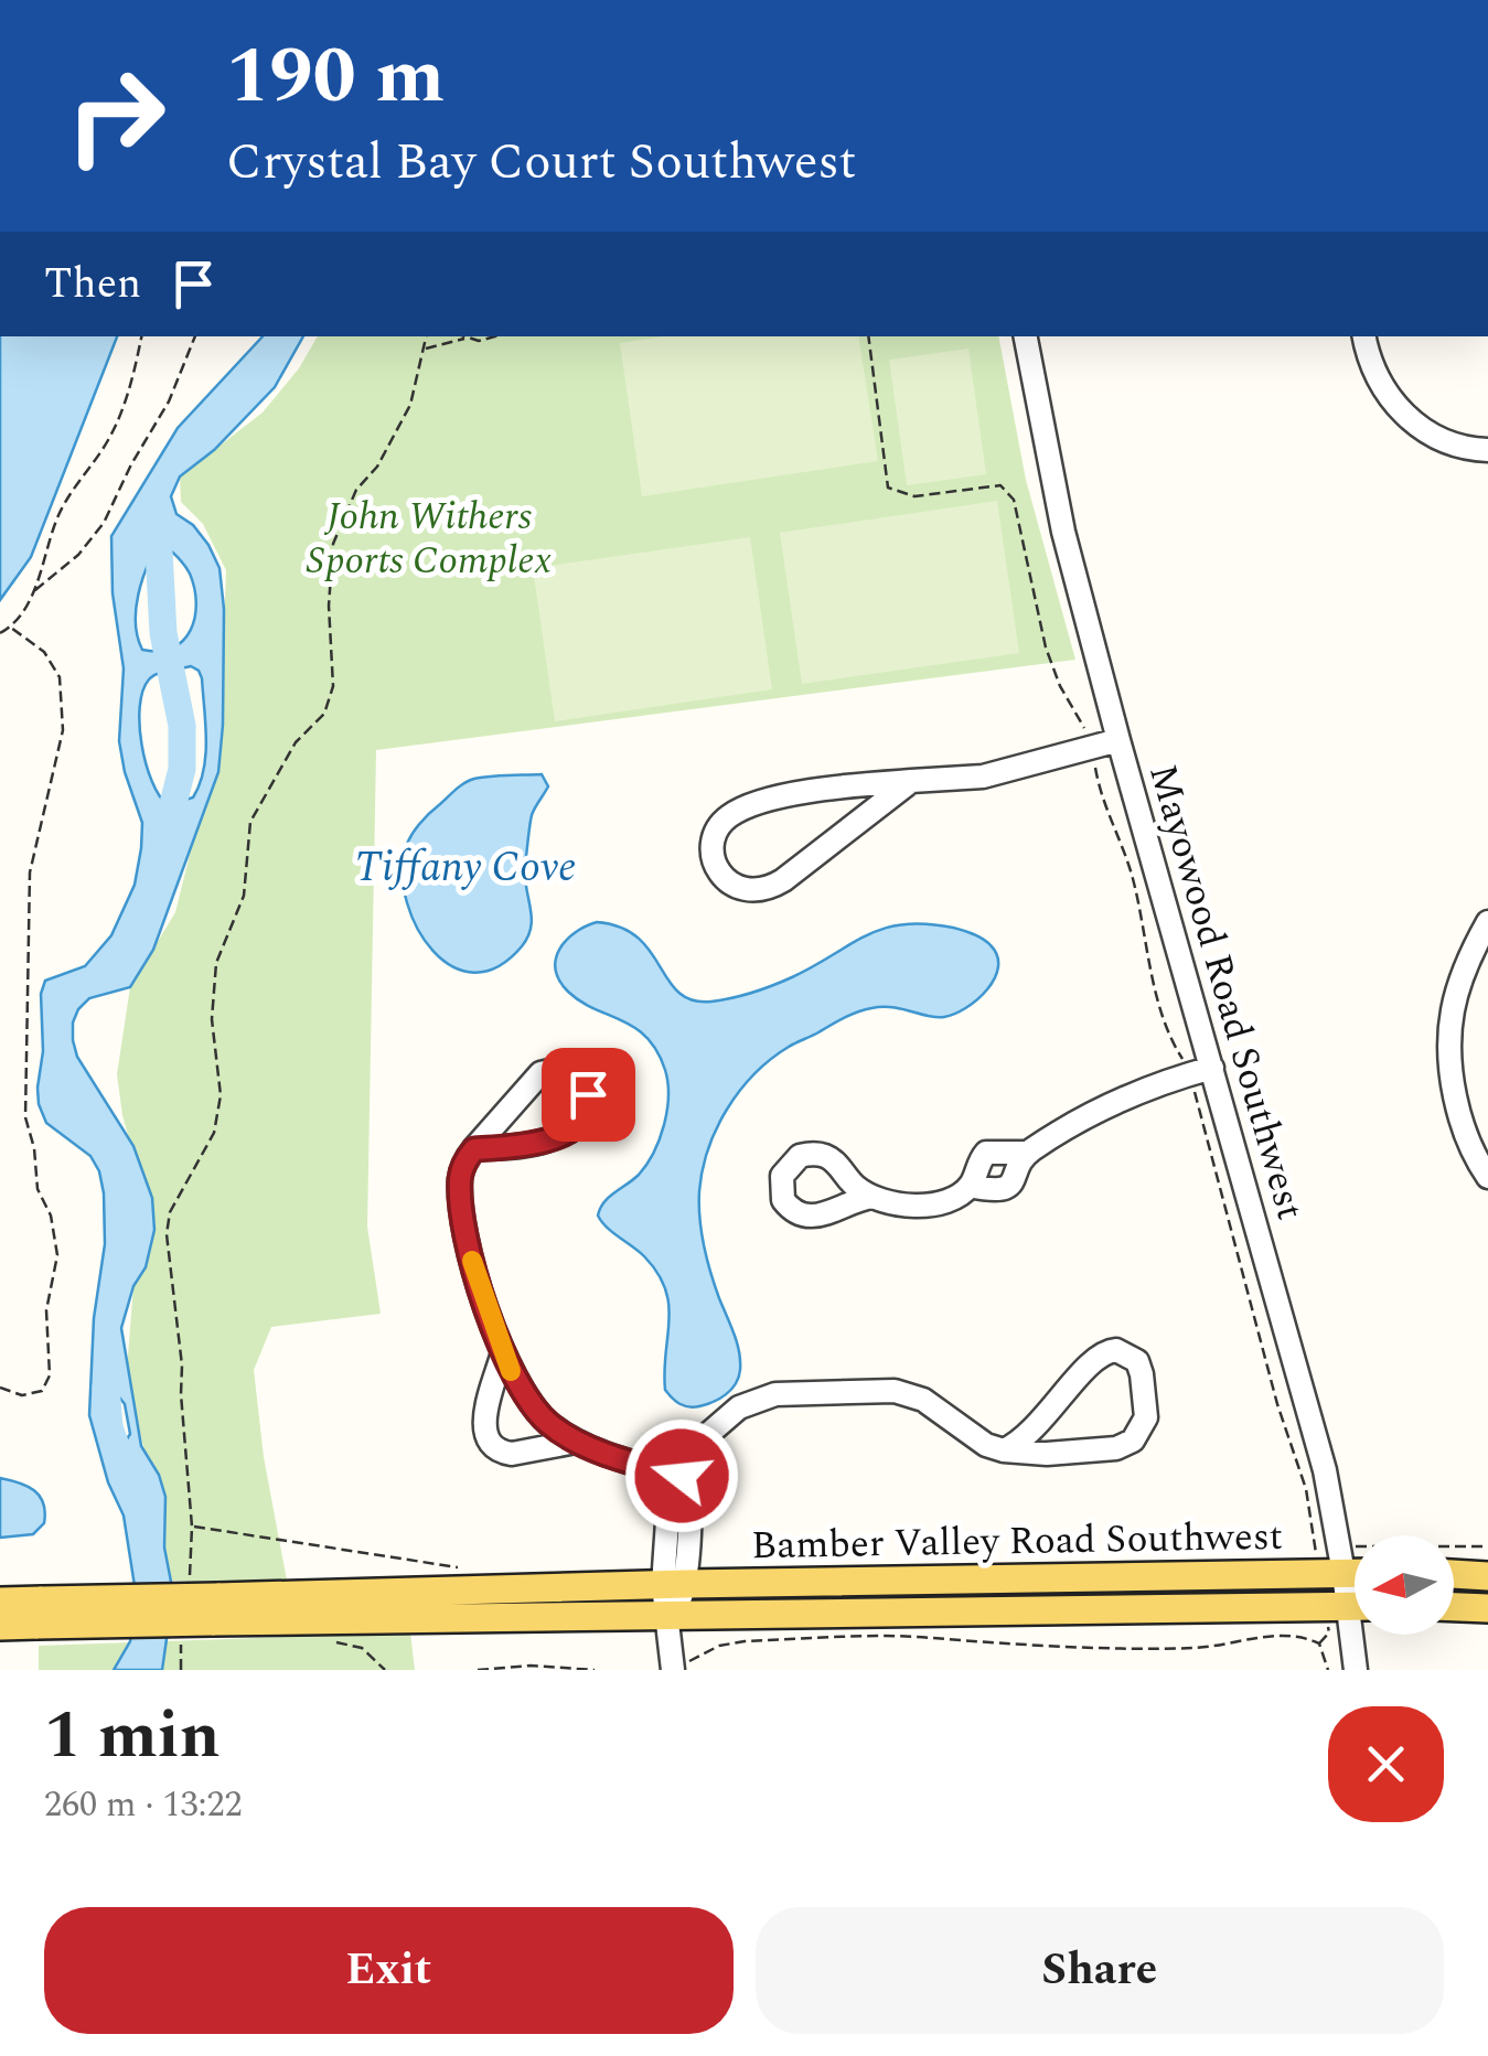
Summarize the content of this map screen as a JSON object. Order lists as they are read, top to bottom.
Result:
{
  "streets": {
    "main road": ["Bamber Valley Road Southwest"],
    "street": ["Mayowood Road Southwest"]
  },
  "crossings": [
    ["Mayowood Road Southwest", "Bamber Valley Road Southwest"]
  ],
  "water": ["Tiffany Cove"],
  "parks": ["John Withers Sports Complex"],
  "north": "left",
  "page": {
    "turn": ["190 m", "Crystal Bay Court Southwest"],
    "then": "Then",
    "heading": ["1 min", "260 m · 13:22"],
    "buttons": ["Exit", "Share"]
  }
}
